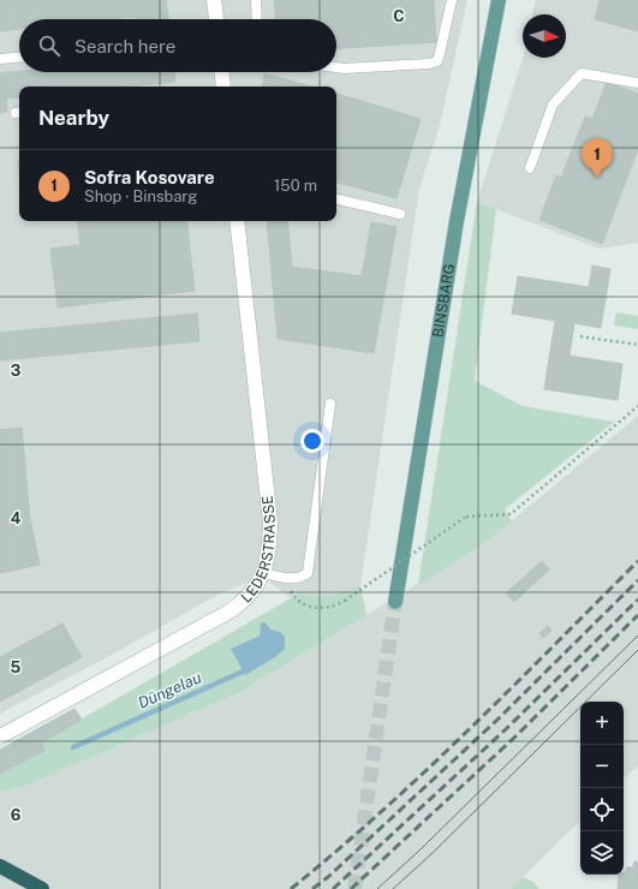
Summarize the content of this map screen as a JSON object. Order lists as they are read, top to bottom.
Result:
{
  "streets": {
    "main road": ["BINSBARG"],
    "street": ["LEDERSTRASSE"]
  },
  "water": ["Düngelau"],
  "north": "right",
  "page": {
    "search": "Search here",
    "heading": "Nearby",
    "pins": "1",
    "list": [
      {
        "mark": "1",
        "name": "Sofra Kosovare",
        "note": "Shop · Binsbarg",
        "value": "150 m"
      }
    ],
    "map_buttons": ["+", "−"]
  },
  "grid": {
    "columns": ["C"],
    "rows": [
      "3",
      "4",
      "5",
      "6"
    ]
  }
}
